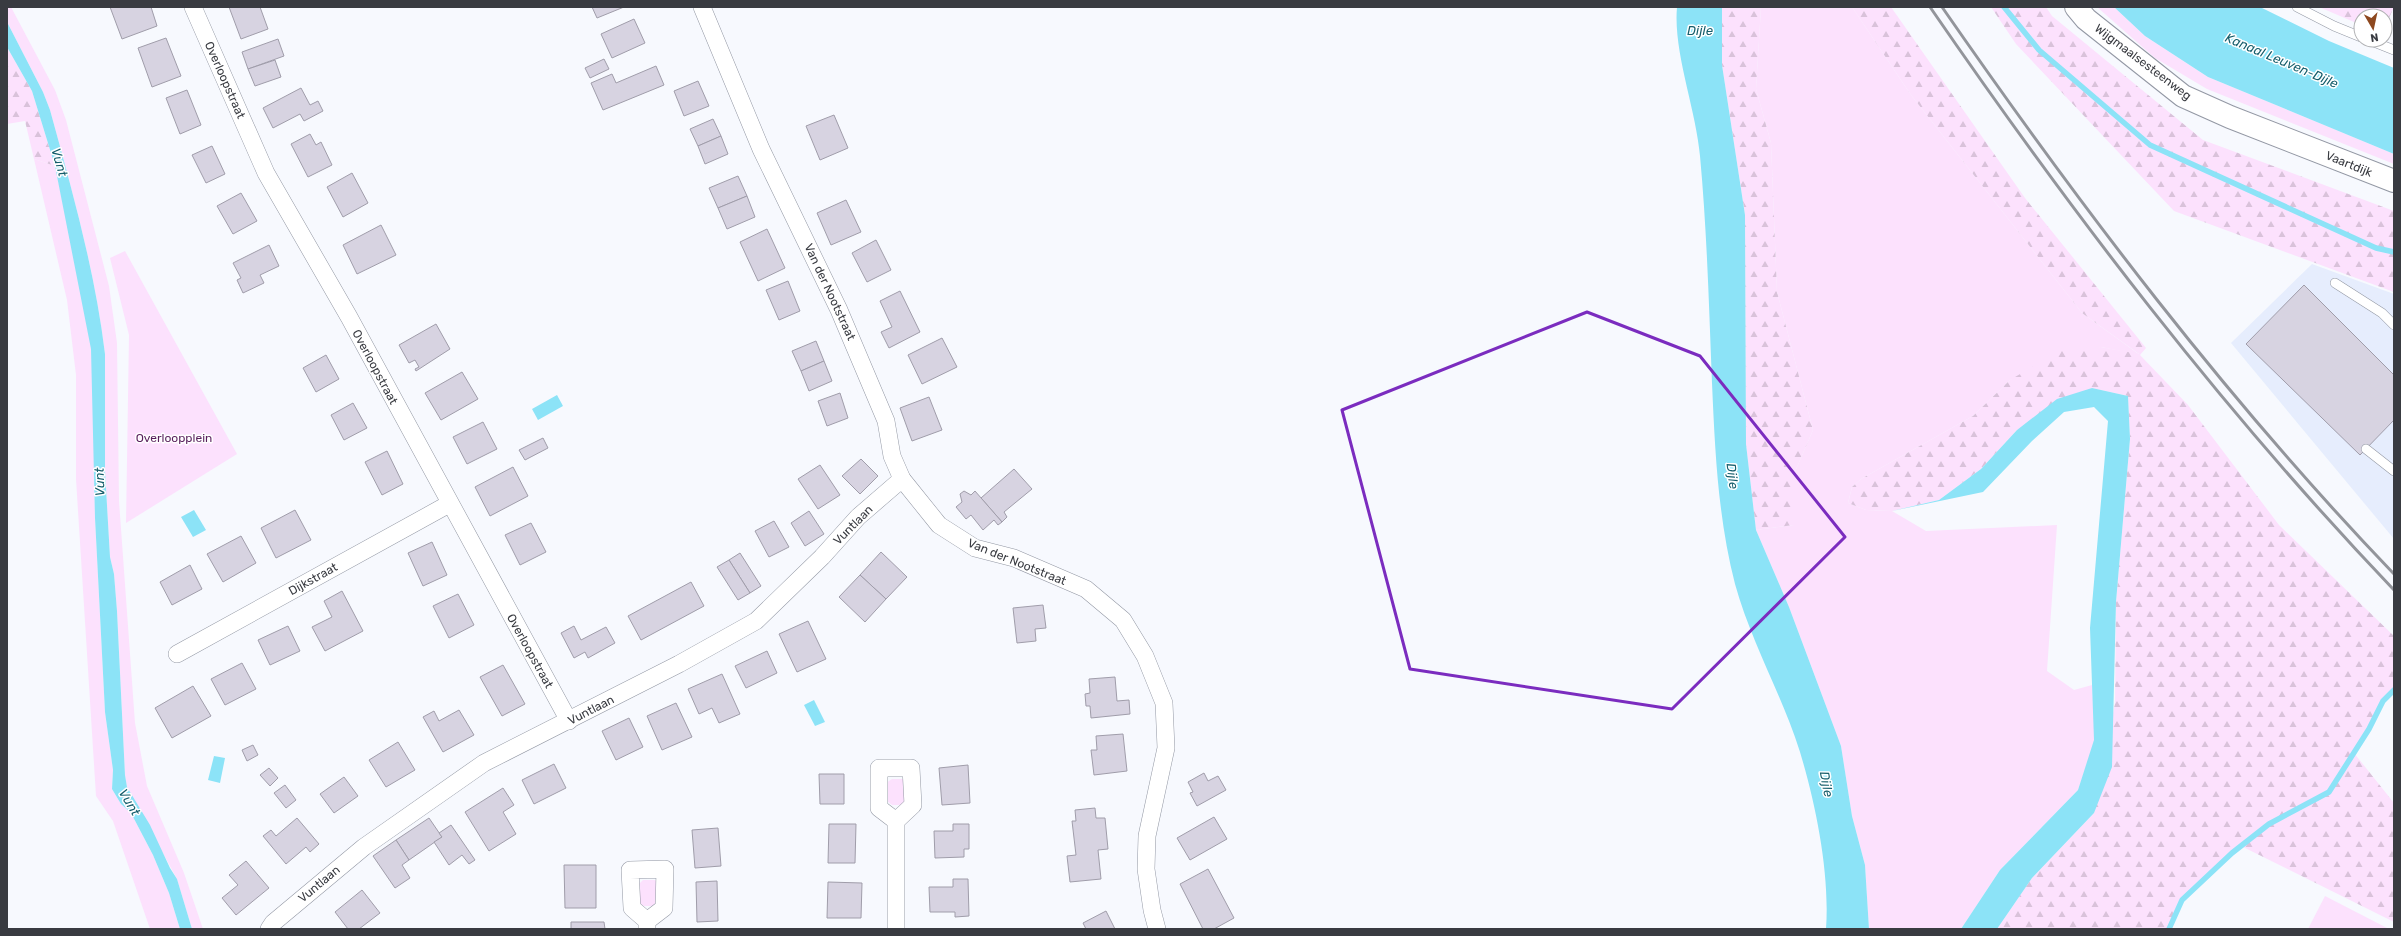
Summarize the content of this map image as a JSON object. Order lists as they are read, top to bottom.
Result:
{
  "streets": {
    "street": [
      "Wijgmaalsesteenweg",
      "Overloopstraat",
      "Vaartdijk",
      "Van der Nootstraat",
      "Vuntlaan",
      "Dijkstraat"
    ]
  },
  "crossings": [
    ["Wijgmaalsesteenweg", "Vaartdijk"],
    ["Overloopstraat", "Vuntlaan"],
    ["Overloopstraat", "Dijkstraat"],
    ["Van der Nootstraat", "Vuntlaan"]
  ],
  "water": ["Dijle", "Kanaal Leuven-Dijle", "Vunt"],
  "parks": ["Overloopplein"],
  "north": "bottom"
}
